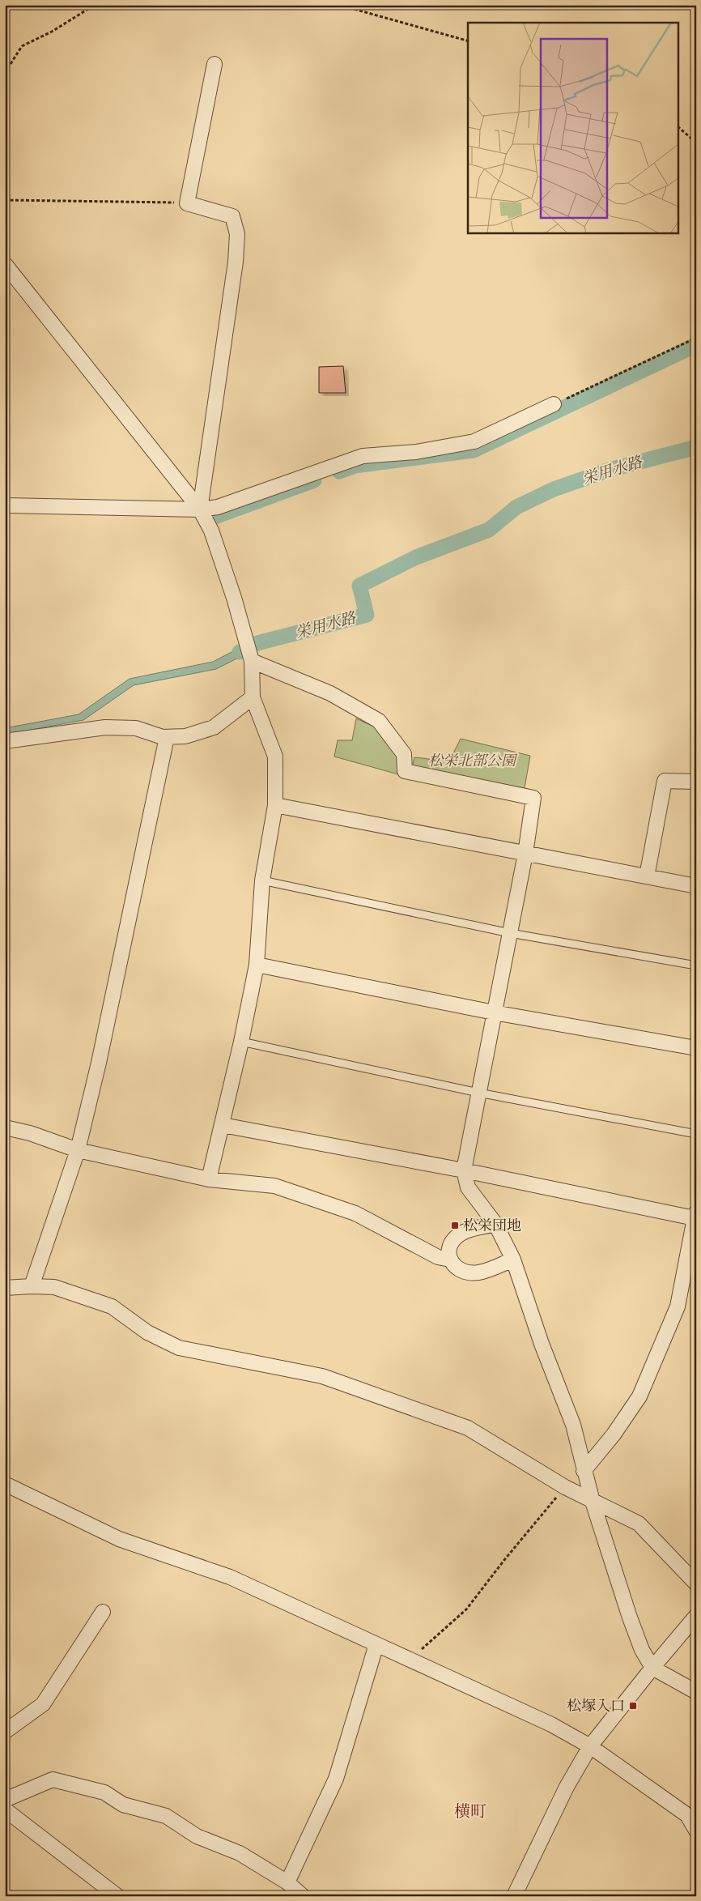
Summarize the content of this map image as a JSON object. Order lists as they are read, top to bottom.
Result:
{
  "districts": ["横町"],
  "water": ["栄用水路"],
  "parks": ["松栄北部公園"],
  "places": {
    "transit": ["松栄団地", "松塚入口"]
  }
}
